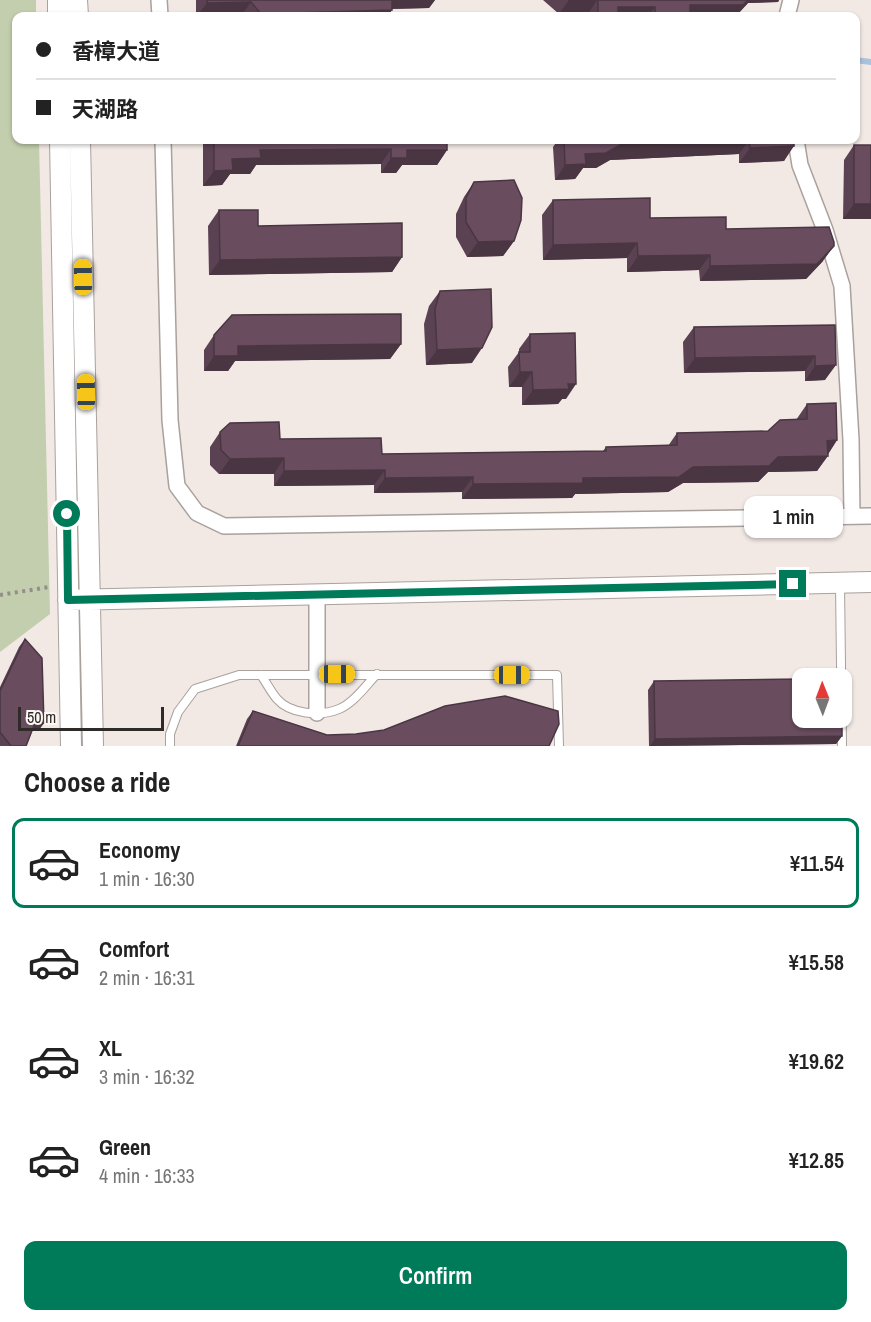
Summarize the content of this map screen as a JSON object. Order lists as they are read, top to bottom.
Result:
{
  "scale_bar": "50 m",
  "north": "top",
  "page": {
    "banner": ["香樟大道", "天湖路"],
    "bubble": "1 min",
    "scale": "50 m",
    "heading": "Choose a ride",
    "list": [
      {
        "name": "Economy",
        "note": "1 min · 16:30",
        "value": "¥11.54"
      },
      {
        "name": "Comfort",
        "note": "2 min · 16:31",
        "value": "¥15.58"
      },
      {
        "name": "XL",
        "note": "3 min · 16:32",
        "value": "¥19.62"
      },
      {
        "name": "Green",
        "note": "4 min · 16:33",
        "value": "¥12.85"
      }
    ],
    "buttons": "Confirm"
  }
}
